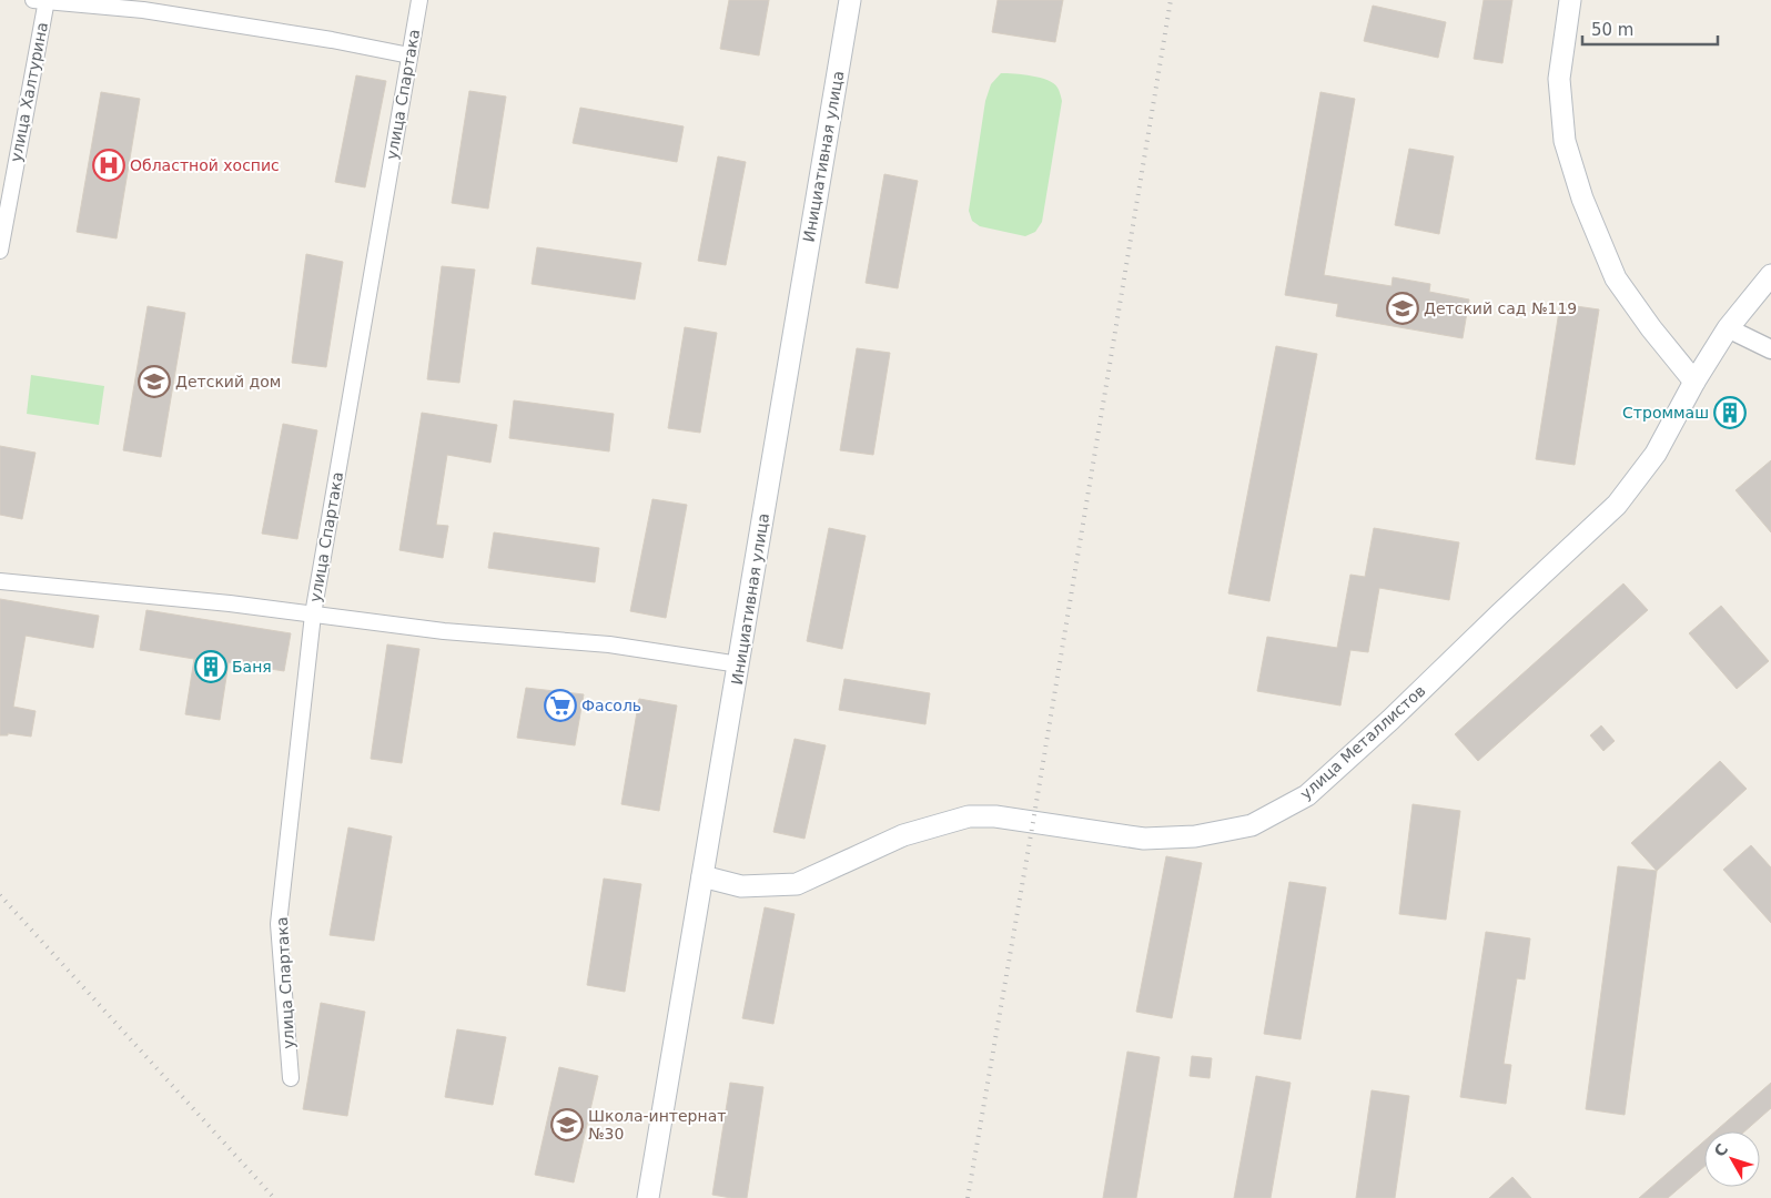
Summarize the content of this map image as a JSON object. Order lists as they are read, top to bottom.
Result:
{
  "streets": {
    "main road": ["Инициативная улица", "улица Металлистов"],
    "street": ["улица Халтурина", "улица Спартака"]
  },
  "crossings": [
    ["Инициативная улица", "улица Металлистов"]
  ],
  "places": {
    "hospital": ["Областной хоспис"],
    "school or university": ["Детский сад №119", "Детский дом", "Школа-интернат №30"],
    "building": ["Строммаш", "Баня"],
    "supermarket": ["Фасоль"]
  },
  "scale_bar": "50 m",
  "north": "top left"
}
